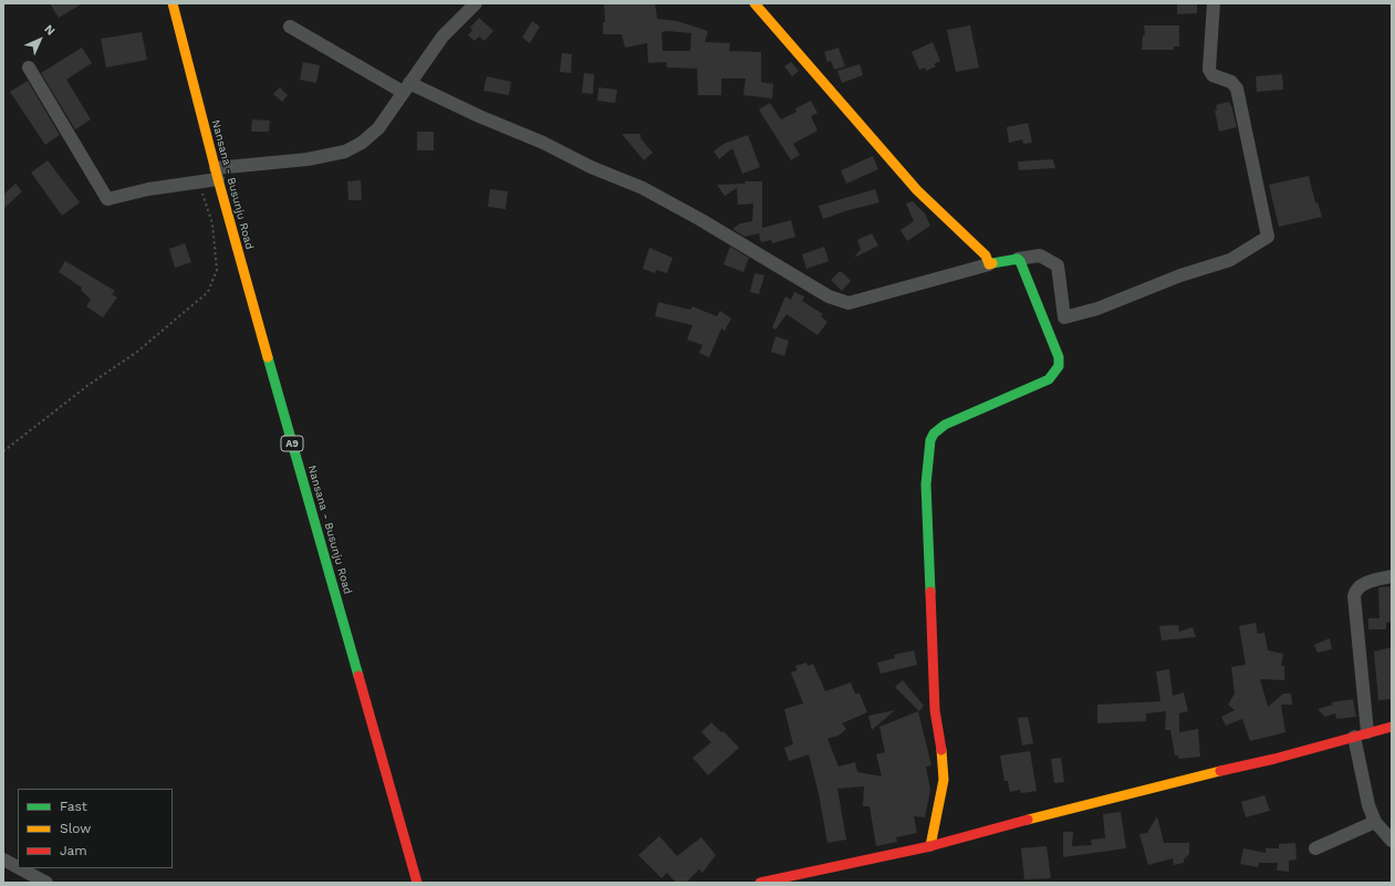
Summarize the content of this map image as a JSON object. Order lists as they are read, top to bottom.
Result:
{
  "streets": {
    "street": ["Nansana - Busunju Road", "A9"]
  },
  "legend": ["Fast", "Slow", "Jam"],
  "north": "top right"
}
